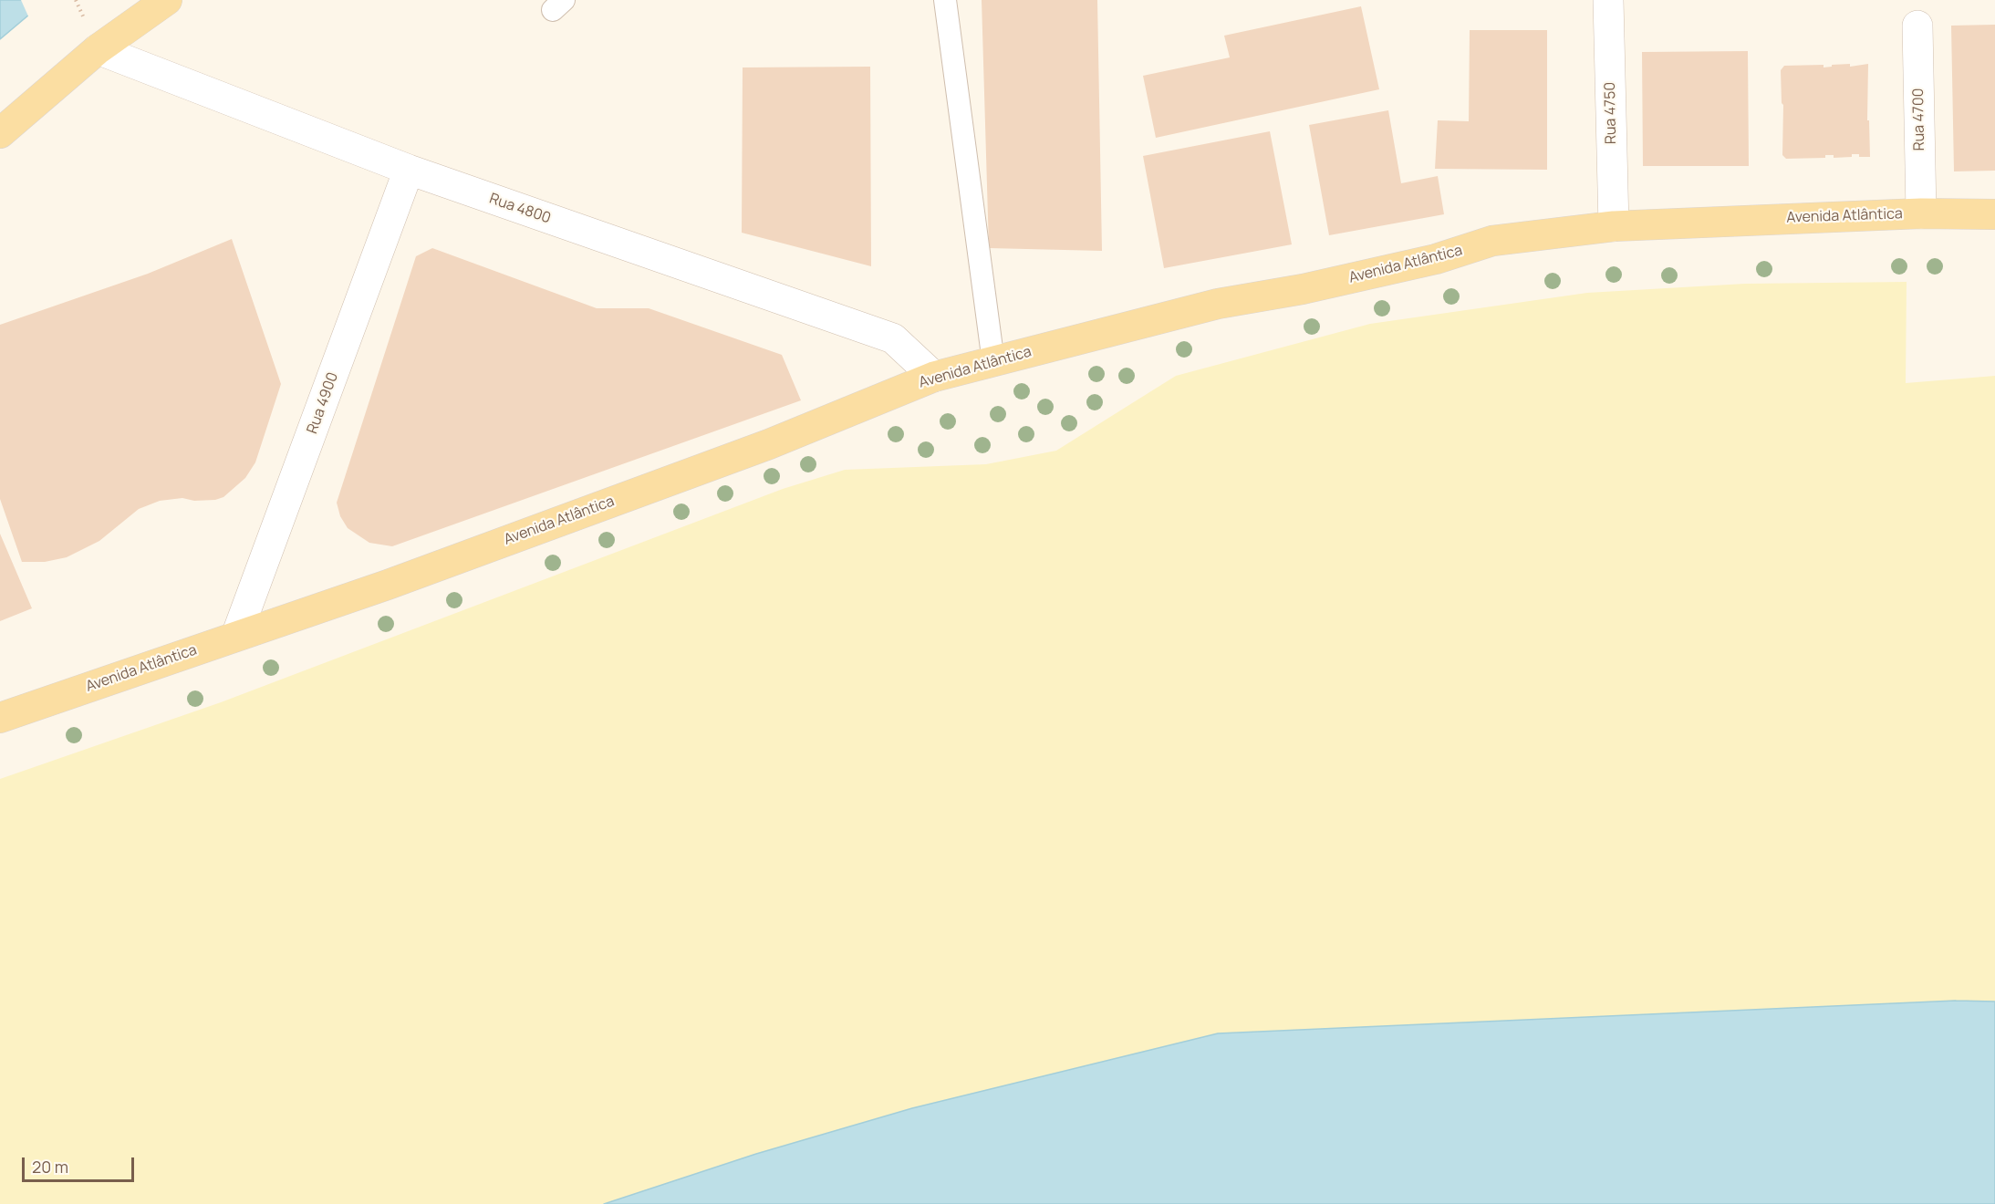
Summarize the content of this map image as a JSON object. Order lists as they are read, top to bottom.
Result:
{
  "streets": {
    "main road": ["Avenida Atlântica"],
    "street": [
      "Rua 4750",
      "Rua 4700",
      "Rua 4800",
      "Rua 4900"
    ]
  },
  "crossings": [
    ["Rua 4750", "Avenida Atlântica"],
    ["Rua 4700", "Avenida Atlântica"],
    ["Rua 4800", "Avenida Atlântica"],
    ["Rua 4800", "Rua 4900"],
    ["Avenida Atlântica", "Rua 4900"]
  ],
  "scale_bar": "20 m"
}
